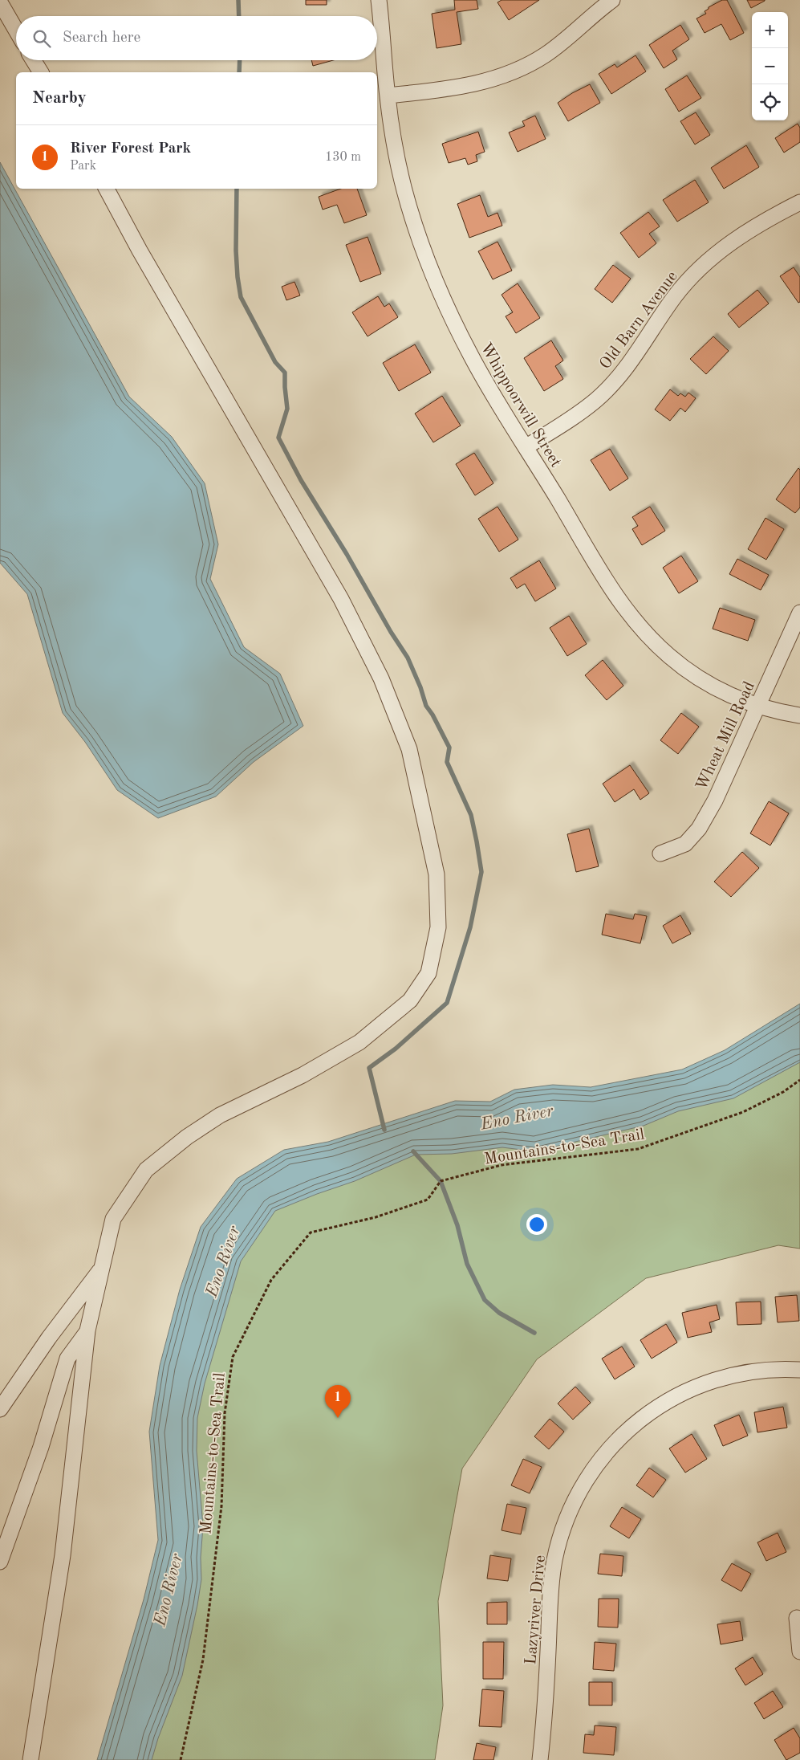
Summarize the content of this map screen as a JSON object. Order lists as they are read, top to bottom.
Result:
{
  "streets": {
    "street": [
      "Old Barn Avenue",
      "Whippoorwill Street",
      "Wheat Mill Road",
      "Lazyriver Drive"
    ],
    "path": ["Mountains-to-Sea Trail"]
  },
  "crossings": [
    ["Old Barn Avenue", "Whippoorwill Street"],
    ["Whippoorwill Street", "Wheat Mill Road"]
  ],
  "water": ["Eno River"],
  "page": {
    "map_buttons": ["+", "−"],
    "search": "Search here",
    "heading": "Nearby",
    "list": [
      {
        "mark": "1",
        "name": "River Forest Park",
        "note": "Park",
        "value": "130 m"
      }
    ],
    "pins": "1"
  }
}
